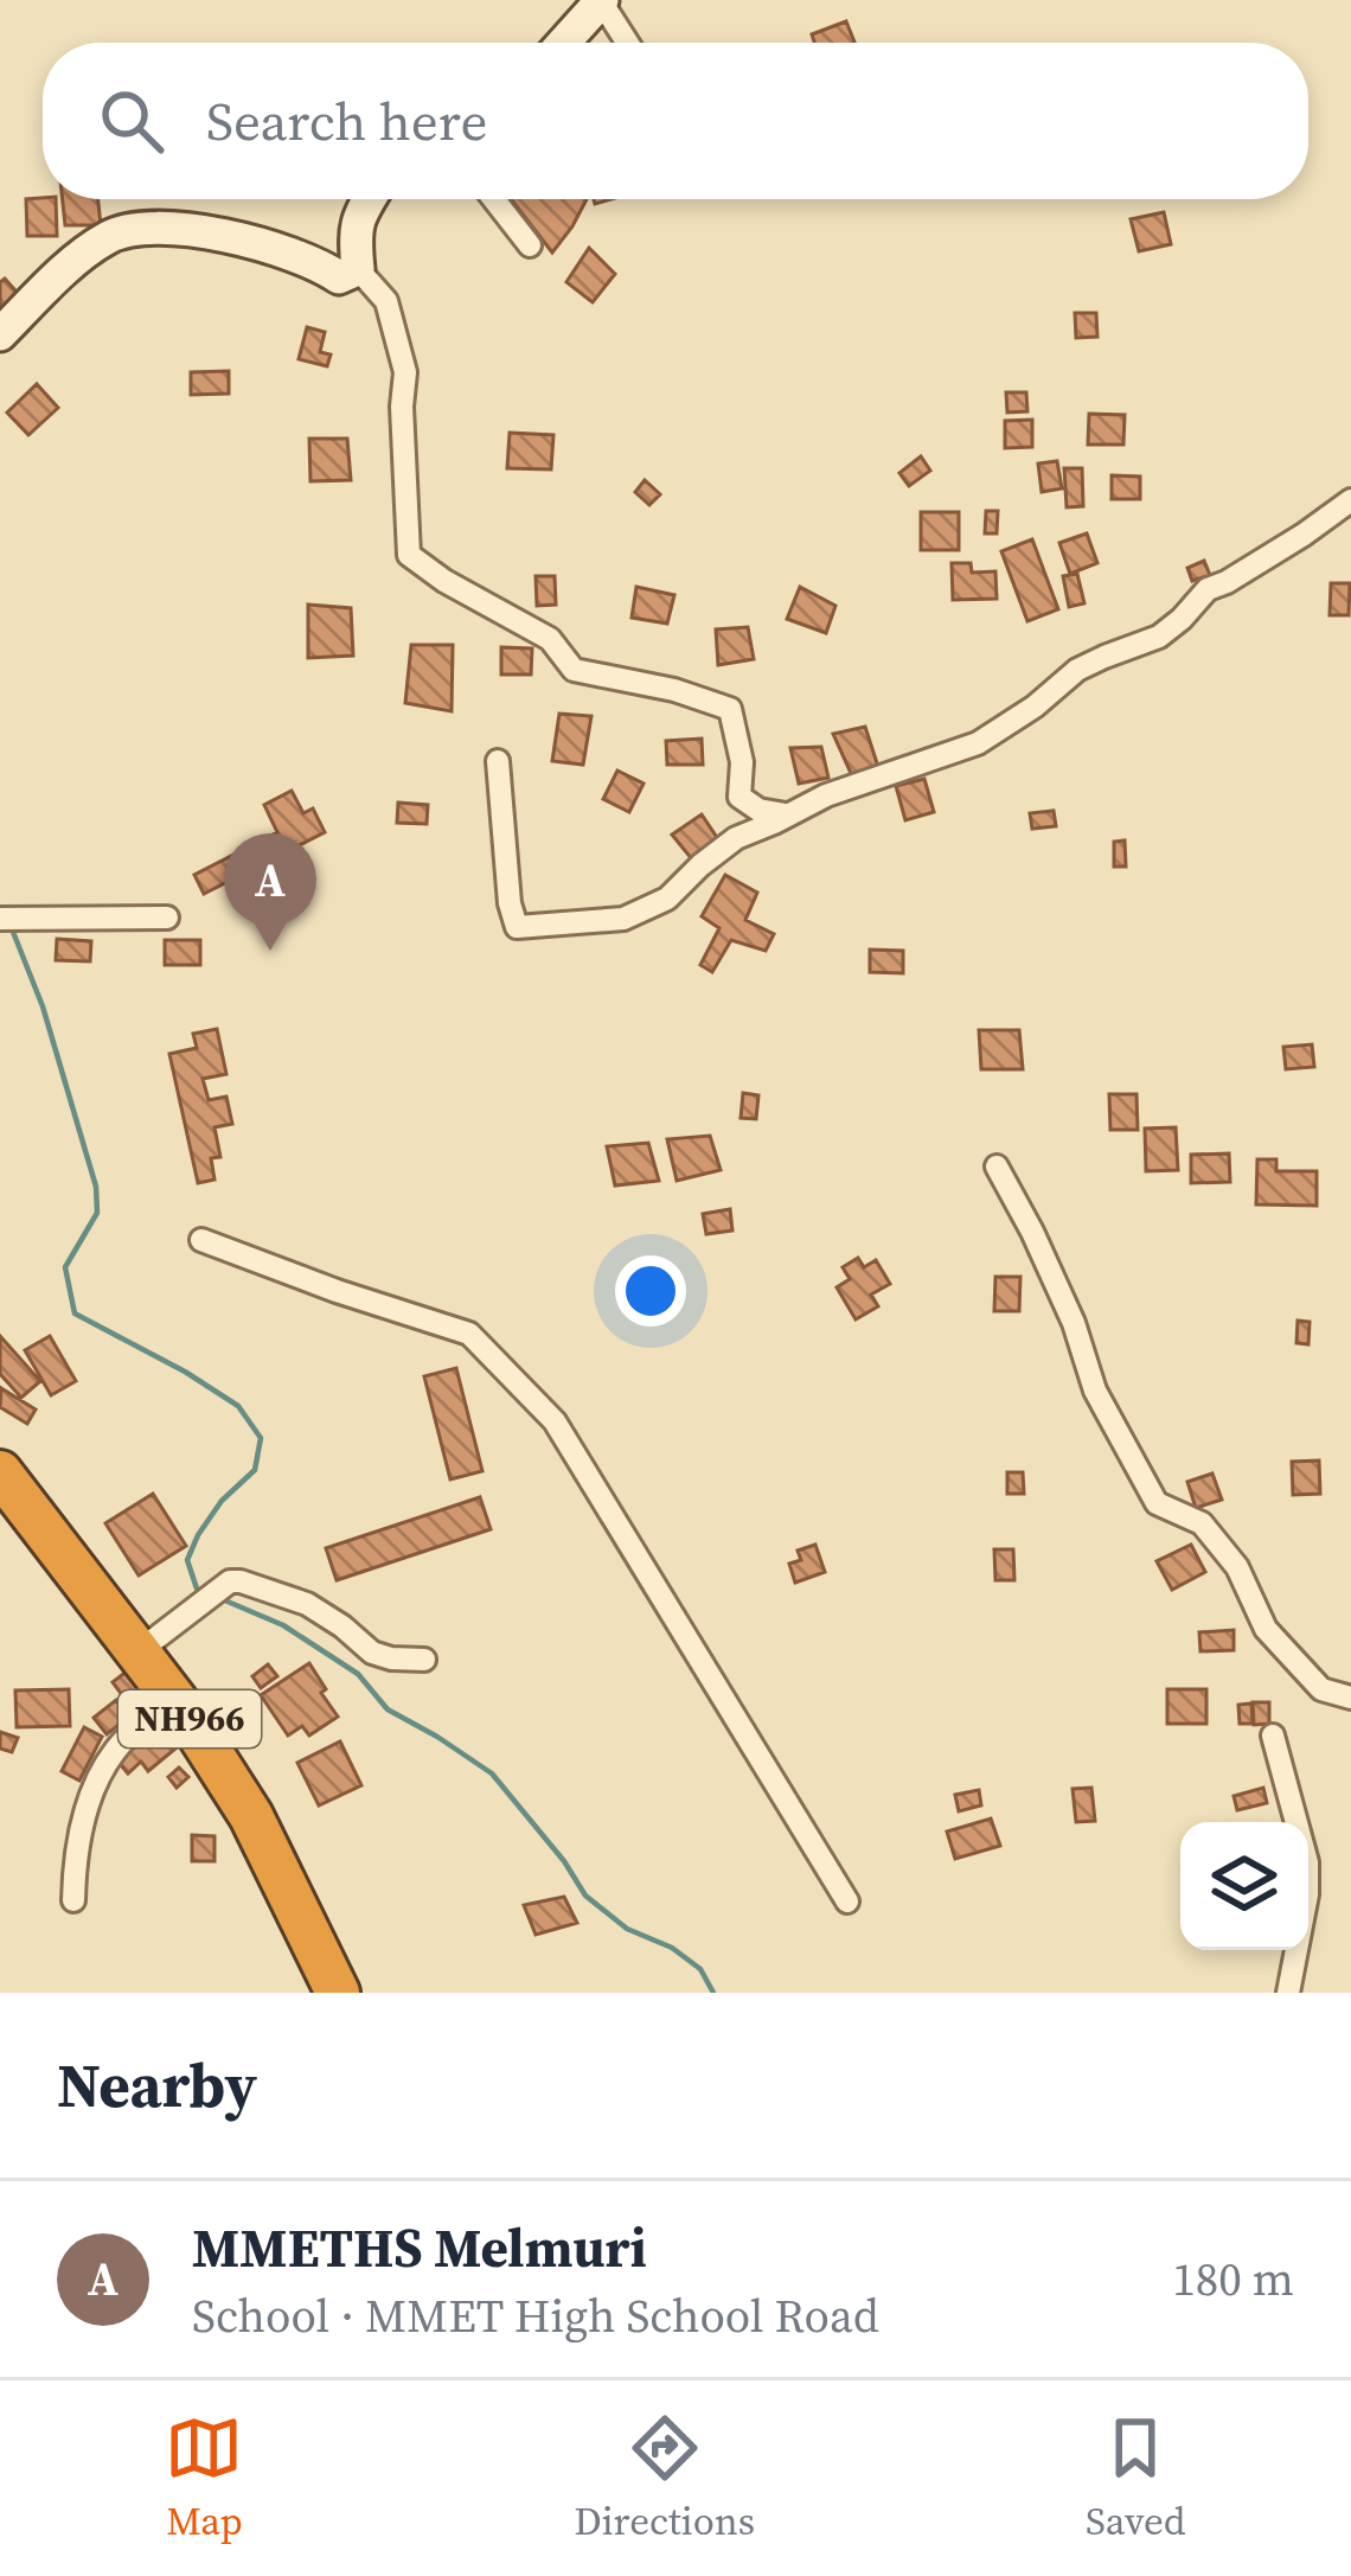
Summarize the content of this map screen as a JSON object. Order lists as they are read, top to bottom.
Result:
{
  "streets": {
    "highway": ["NH966"]
  },
  "page": {
    "search": "Search here",
    "pins": "A",
    "heading": "Nearby",
    "list": [
      {
        "mark": "A",
        "name": "MMETHS Melmuri",
        "note": "School · MMET High School Road",
        "value": "180 m"
      }
    ],
    "nav": ["Map", "Directions", "Saved"]
  }
}
